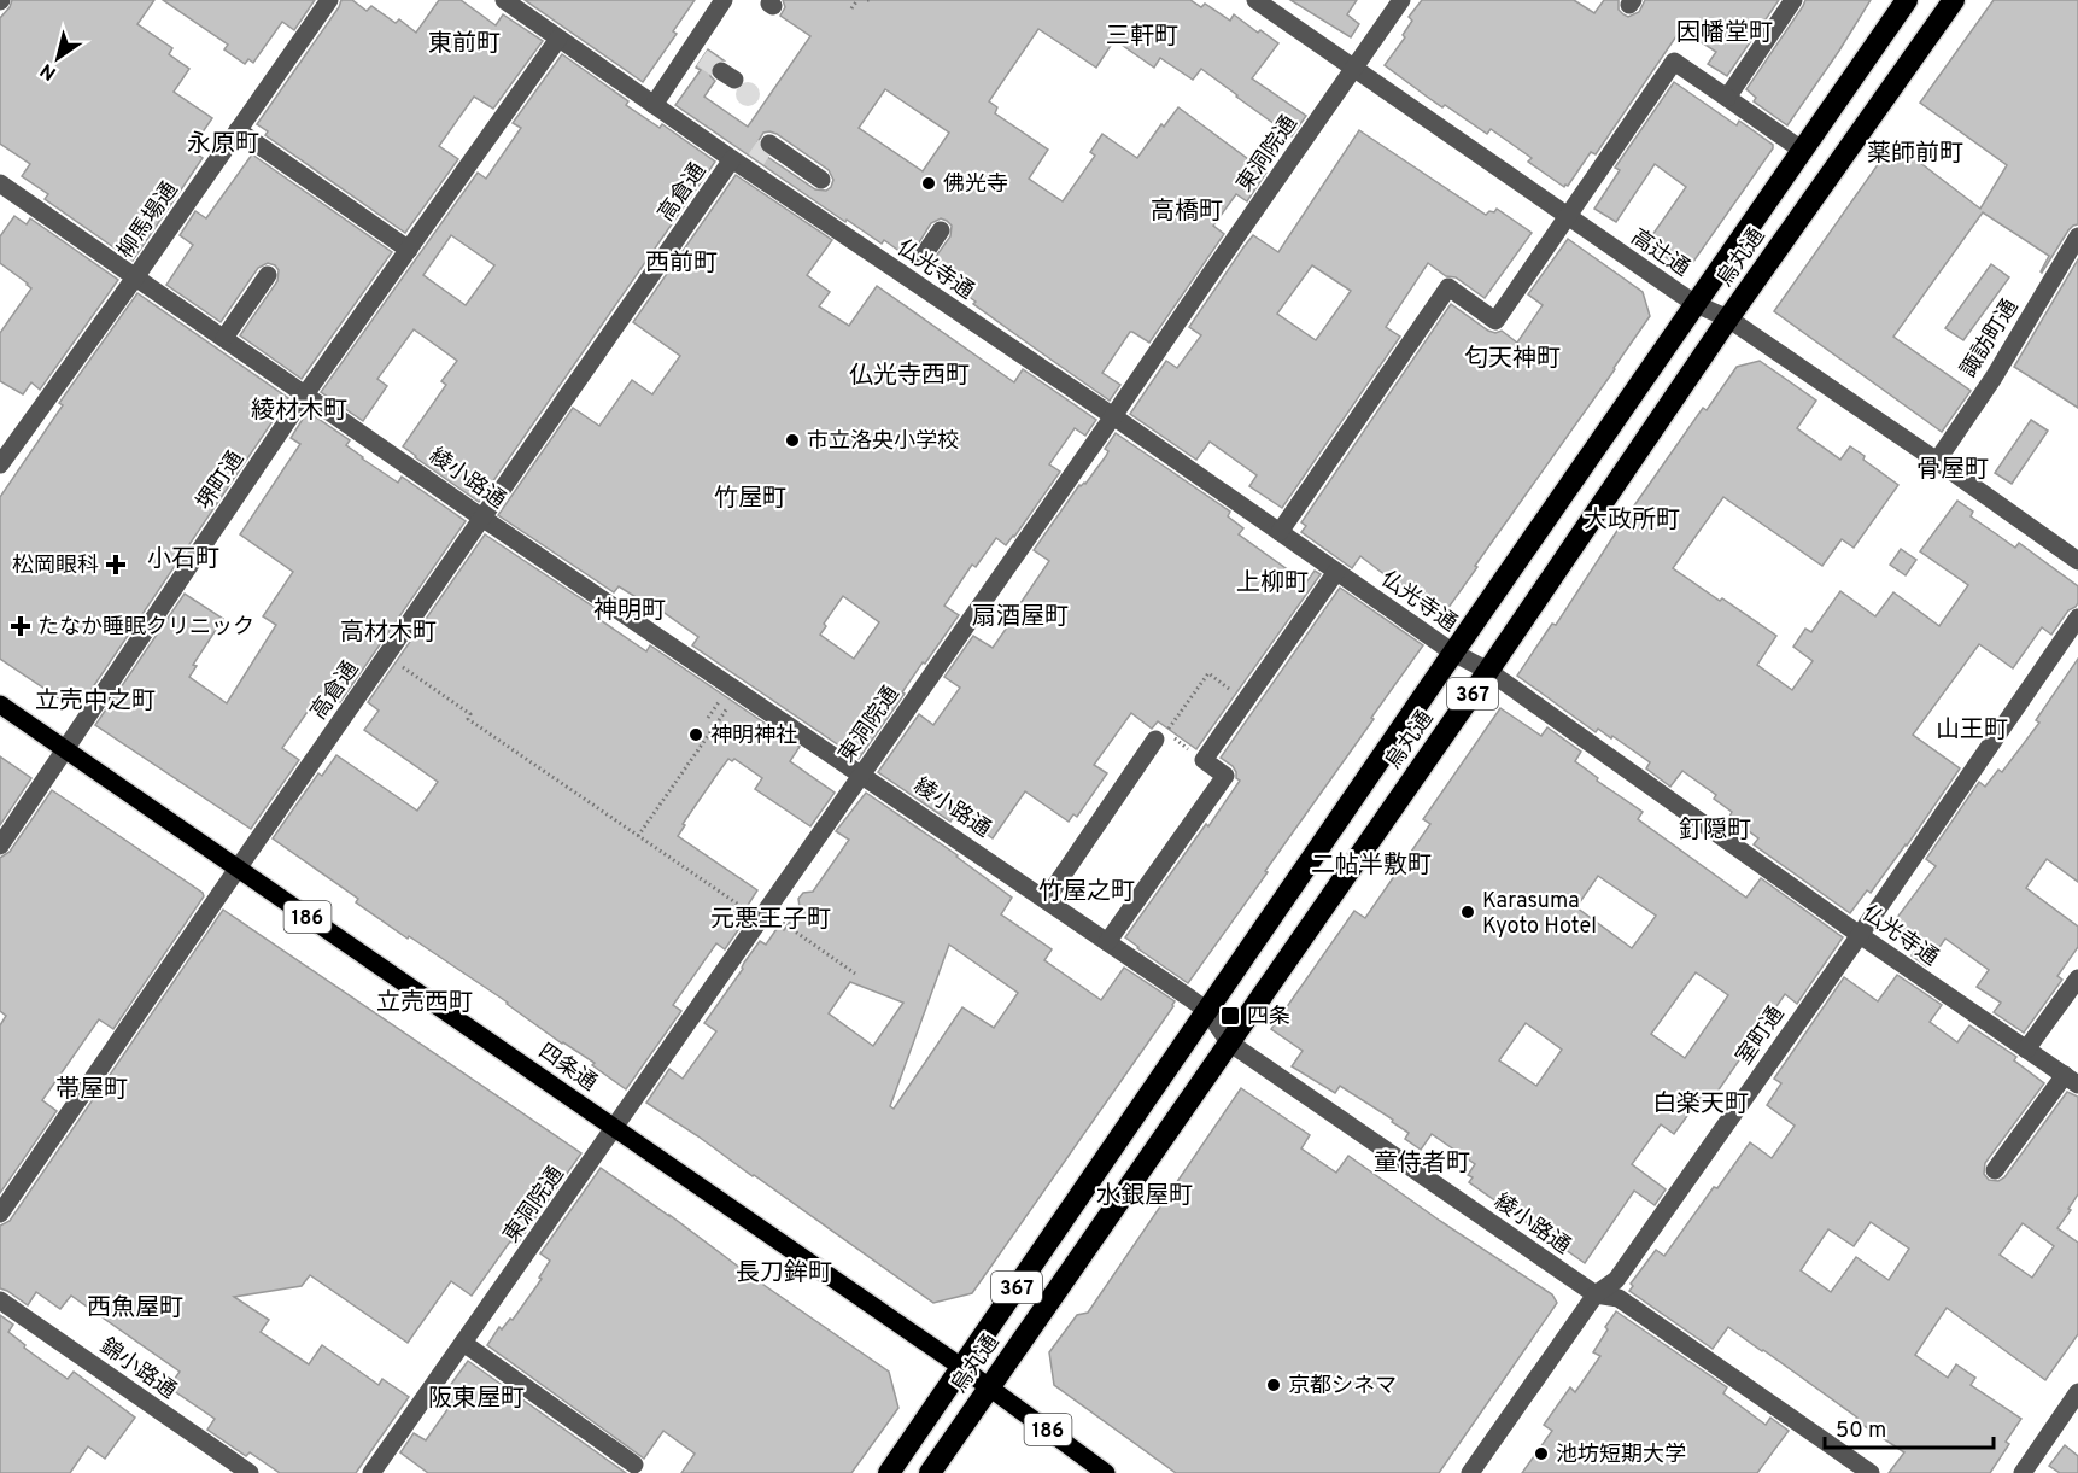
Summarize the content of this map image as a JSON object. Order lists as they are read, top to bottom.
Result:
{
  "streets": {
    "highway": ["烏丸通", "367"],
    "main road": ["186", "四条通"],
    "street": [
      "東洞院通",
      "高倉通",
      "柳馬場通",
      "高辻通",
      "仏光寺通",
      "諏訪町通",
      "綾小路通",
      "堺町通",
      "室町通",
      "錦小路通"
    ]
  },
  "crossings": [
    ["東洞院通", "高辻通"],
    ["東洞院通", "仏光寺通"],
    ["東洞院通", "綾小路通"],
    ["東洞院通", "四条通"],
    ["高倉通", "仏光寺通"],
    ["高倉通", "綾小路通"],
    ["高倉通", "四条通"],
    ["柳馬場通", "綾小路通"],
    ["高辻通", "烏丸通"],
    ["高辻通", "諏訪町通"],
    ["烏丸通", "仏光寺通"],
    ["烏丸通", "綾小路通"],
    ["烏丸通", "四条通"],
    ["仏光寺通", "室町通"],
    ["綾小路通", "堺町通"],
    ["綾小路通", "室町通"],
    ["堺町通", "四条通"]
  ],
  "districts": [
    "因幡堂町",
    "三軒町",
    "東前町",
    "永原町",
    "薬師前町",
    "高橋町",
    "西前町",
    "匂天神町",
    "仏光寺西町",
    "綾材木町",
    "骨屋町",
    "竹屋町",
    "大政所町",
    "小石町",
    "上柳町",
    "神明町",
    "扇酒屋町",
    "高材木町",
    "立売中之町",
    "山王町",
    "釘隠町",
    "二帖半敷町",
    "竹屋之町",
    "元悪王子町",
    "立売西町",
    "帯屋町",
    "白楽天町",
    "童侍者町",
    "水銀屋町",
    "長刀鉾町",
    "西魚屋町",
    "阪東屋町"
  ],
  "places": {
    "other": [
      "佛光寺",
      "市立洛央小学校",
      "神明神社",
      "Karasuma Kyoto Hotel",
      "京都シネマ",
      "池坊短期大学"
    ],
    "health": ["松岡眼科", "たなか睡眠クリニック"],
    "transit": ["四条"]
  },
  "scale_bar": "50 m",
  "north": "bottom left"
}
